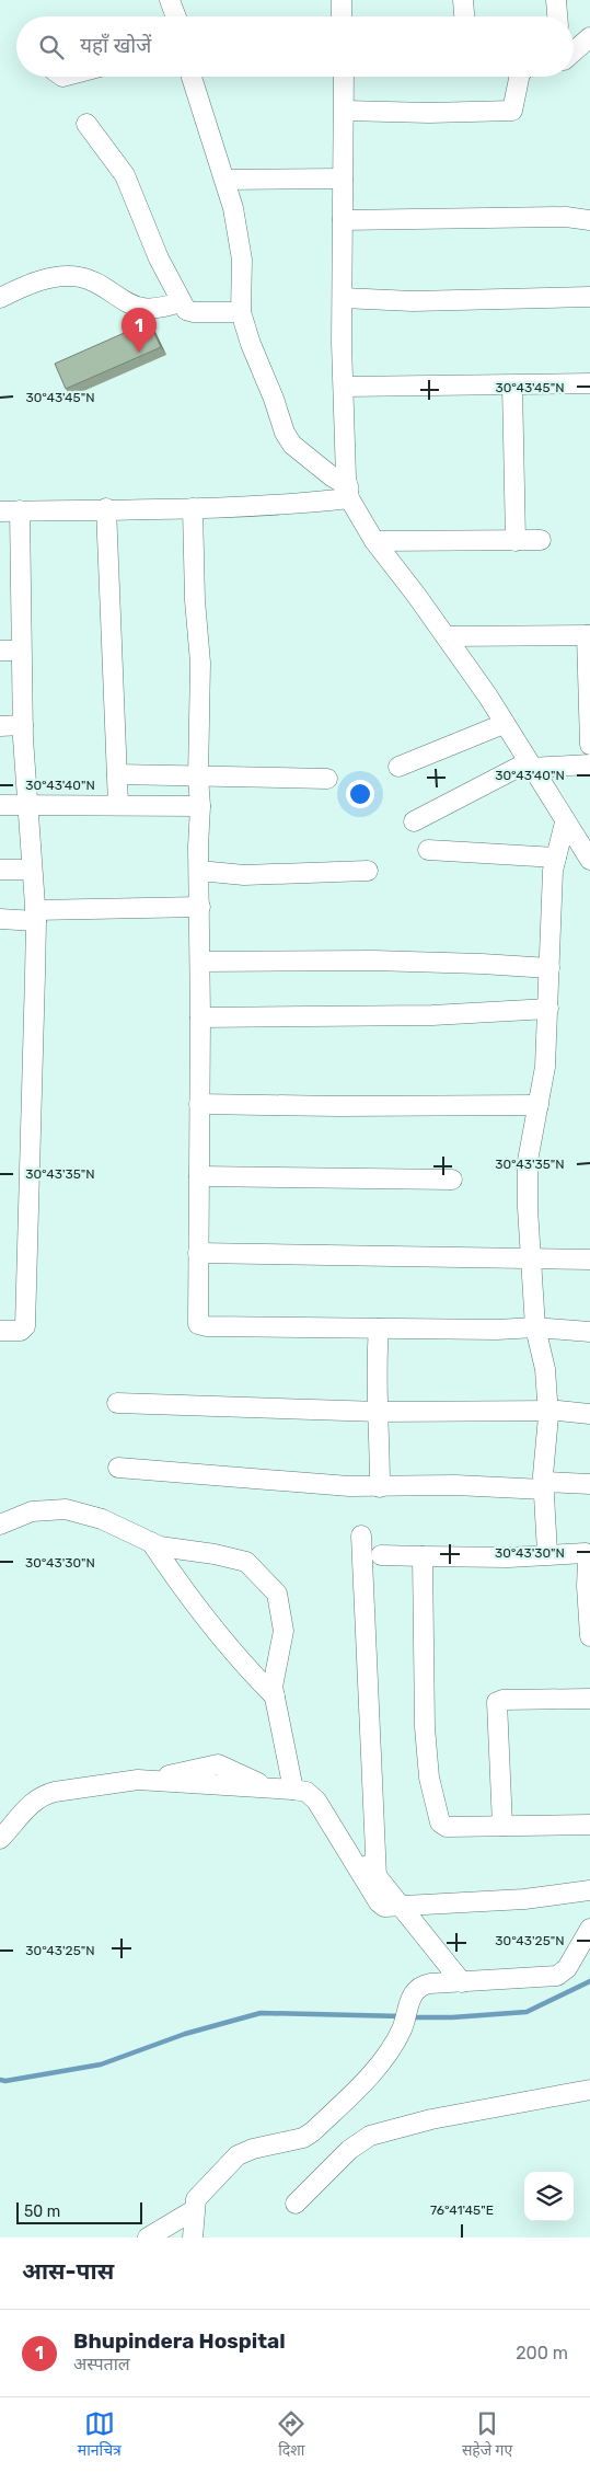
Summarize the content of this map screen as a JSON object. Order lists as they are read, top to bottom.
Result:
{
  "scale_bar": "50 m",
  "page": {
    "search": "यहाँ खोजें",
    "pins": "1",
    "scale": "50 m",
    "heading": "आस-पास",
    "list": [
      {
        "mark": "1",
        "name": "Bhupindera Hospital",
        "note": "अस्पताल",
        "value": "200 m"
      }
    ],
    "nav": ["मानचित्र", "दिशा", "सहेजे गए"]
  },
  "coordinates": [
    "30°43'45\"N",
    "30°43'40\"N",
    "30°43'35\"N",
    "30°43'30\"N",
    "30°43'25\"N",
    "76°41'45\"E"
  ]
}
